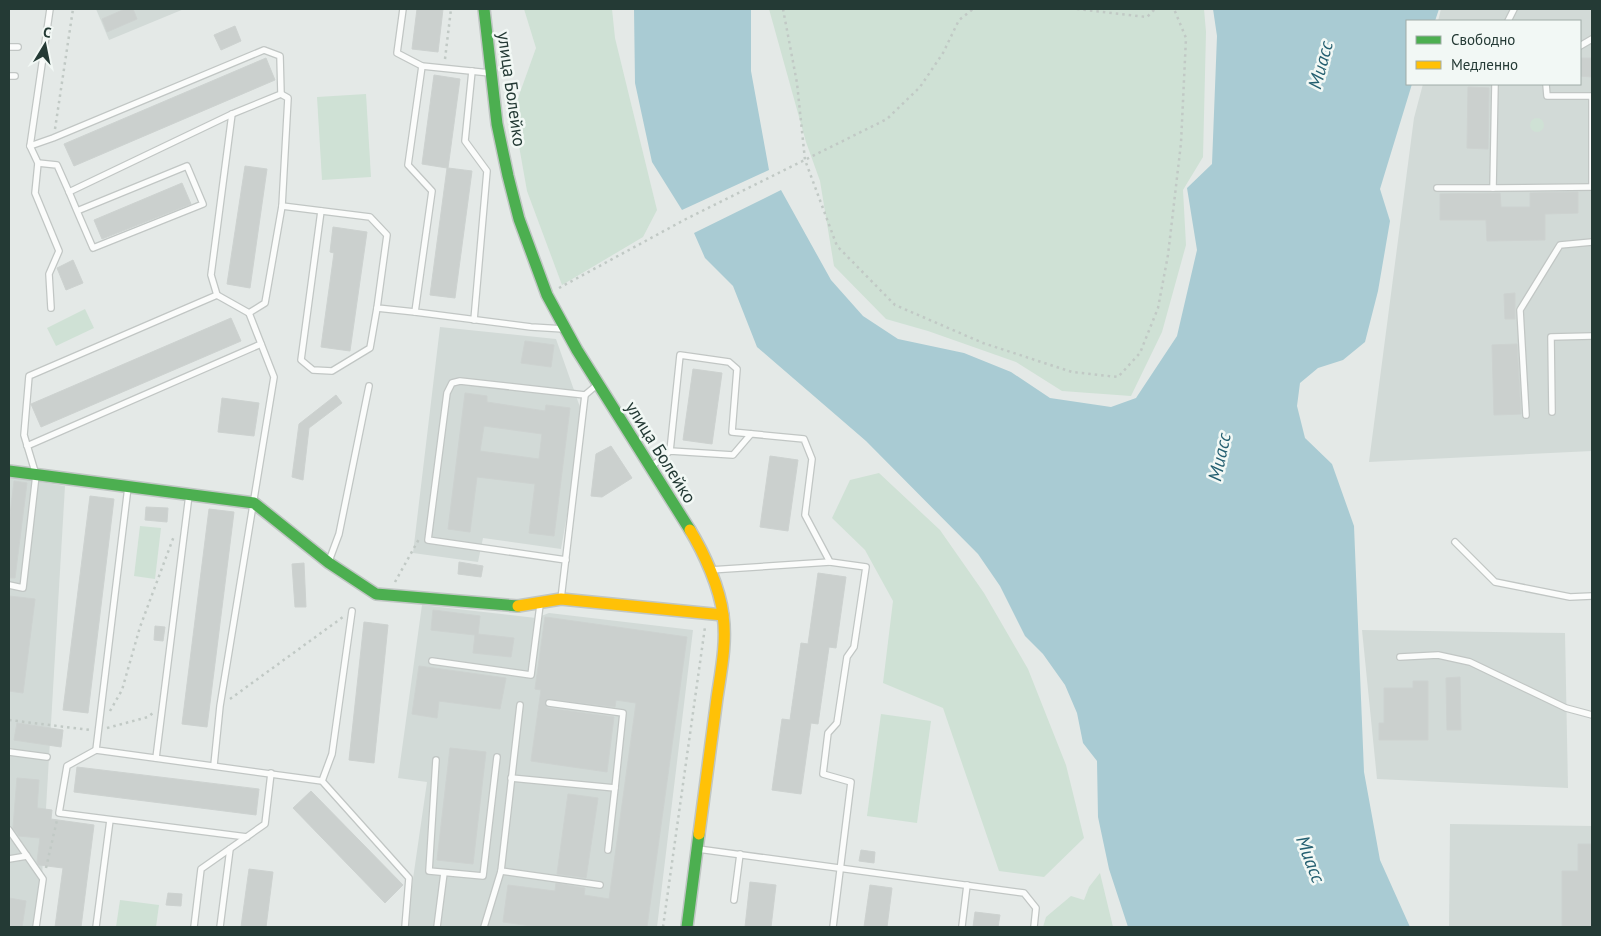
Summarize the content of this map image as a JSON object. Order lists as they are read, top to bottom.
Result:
{
  "streets": {
    "street": ["улица Болейко"]
  },
  "water": ["Миасс"],
  "legend": ["Свободно", "Медленно"],
  "north": "top"
}
